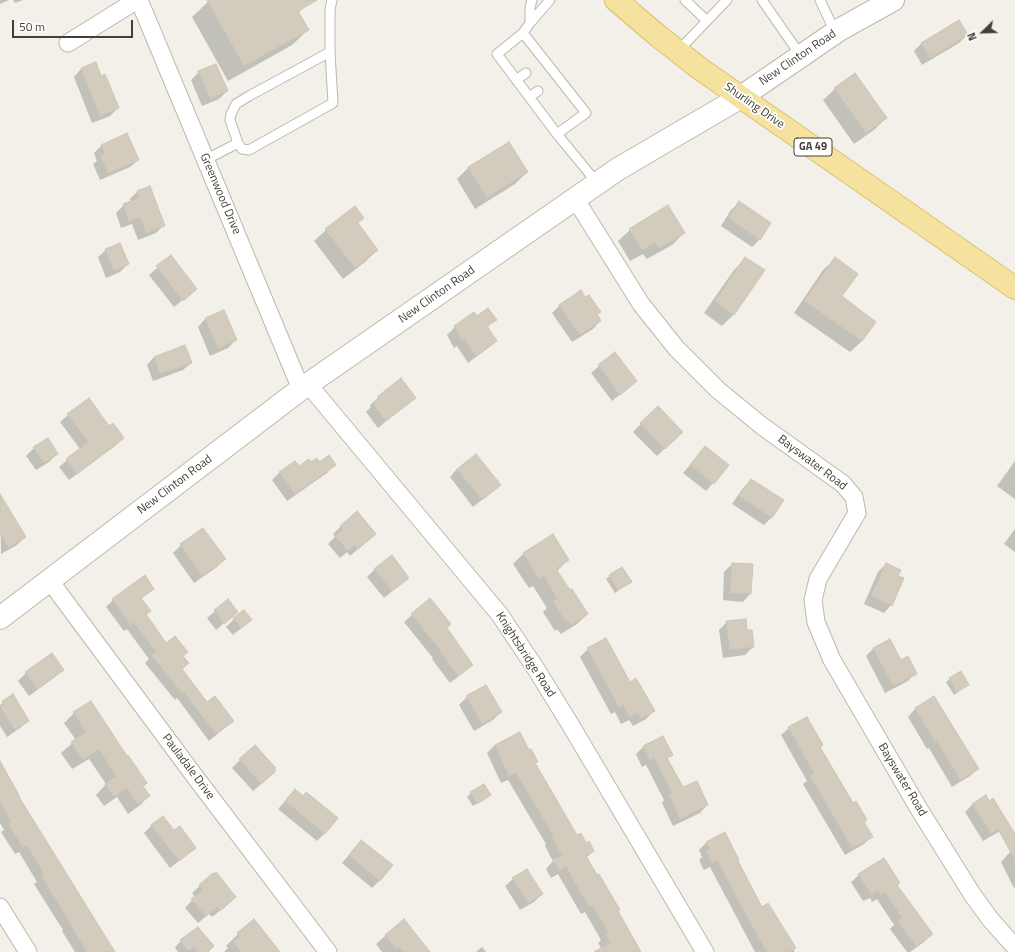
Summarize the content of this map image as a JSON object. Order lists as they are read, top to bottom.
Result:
{
  "streets": {
    "main road": ["Shurling Drive", "GA 49"],
    "street": [
      "New Clinton Road",
      "Greenwood Drive",
      "Bayswater Road",
      "Knightsbridge Road",
      "Pauladale Drive"
    ]
  },
  "crossings": [
    ["New Clinton Road", "Shurling Drive"],
    ["New Clinton Road", "Greenwood Drive"],
    ["New Clinton Road", "Bayswater Road"],
    ["New Clinton Road", "Knightsbridge Road"],
    ["New Clinton Road", "Pauladale Drive"],
    ["Greenwood Drive", "Knightsbridge Road"]
  ],
  "scale_bar": "50 m",
  "north": "bottom left"
}
